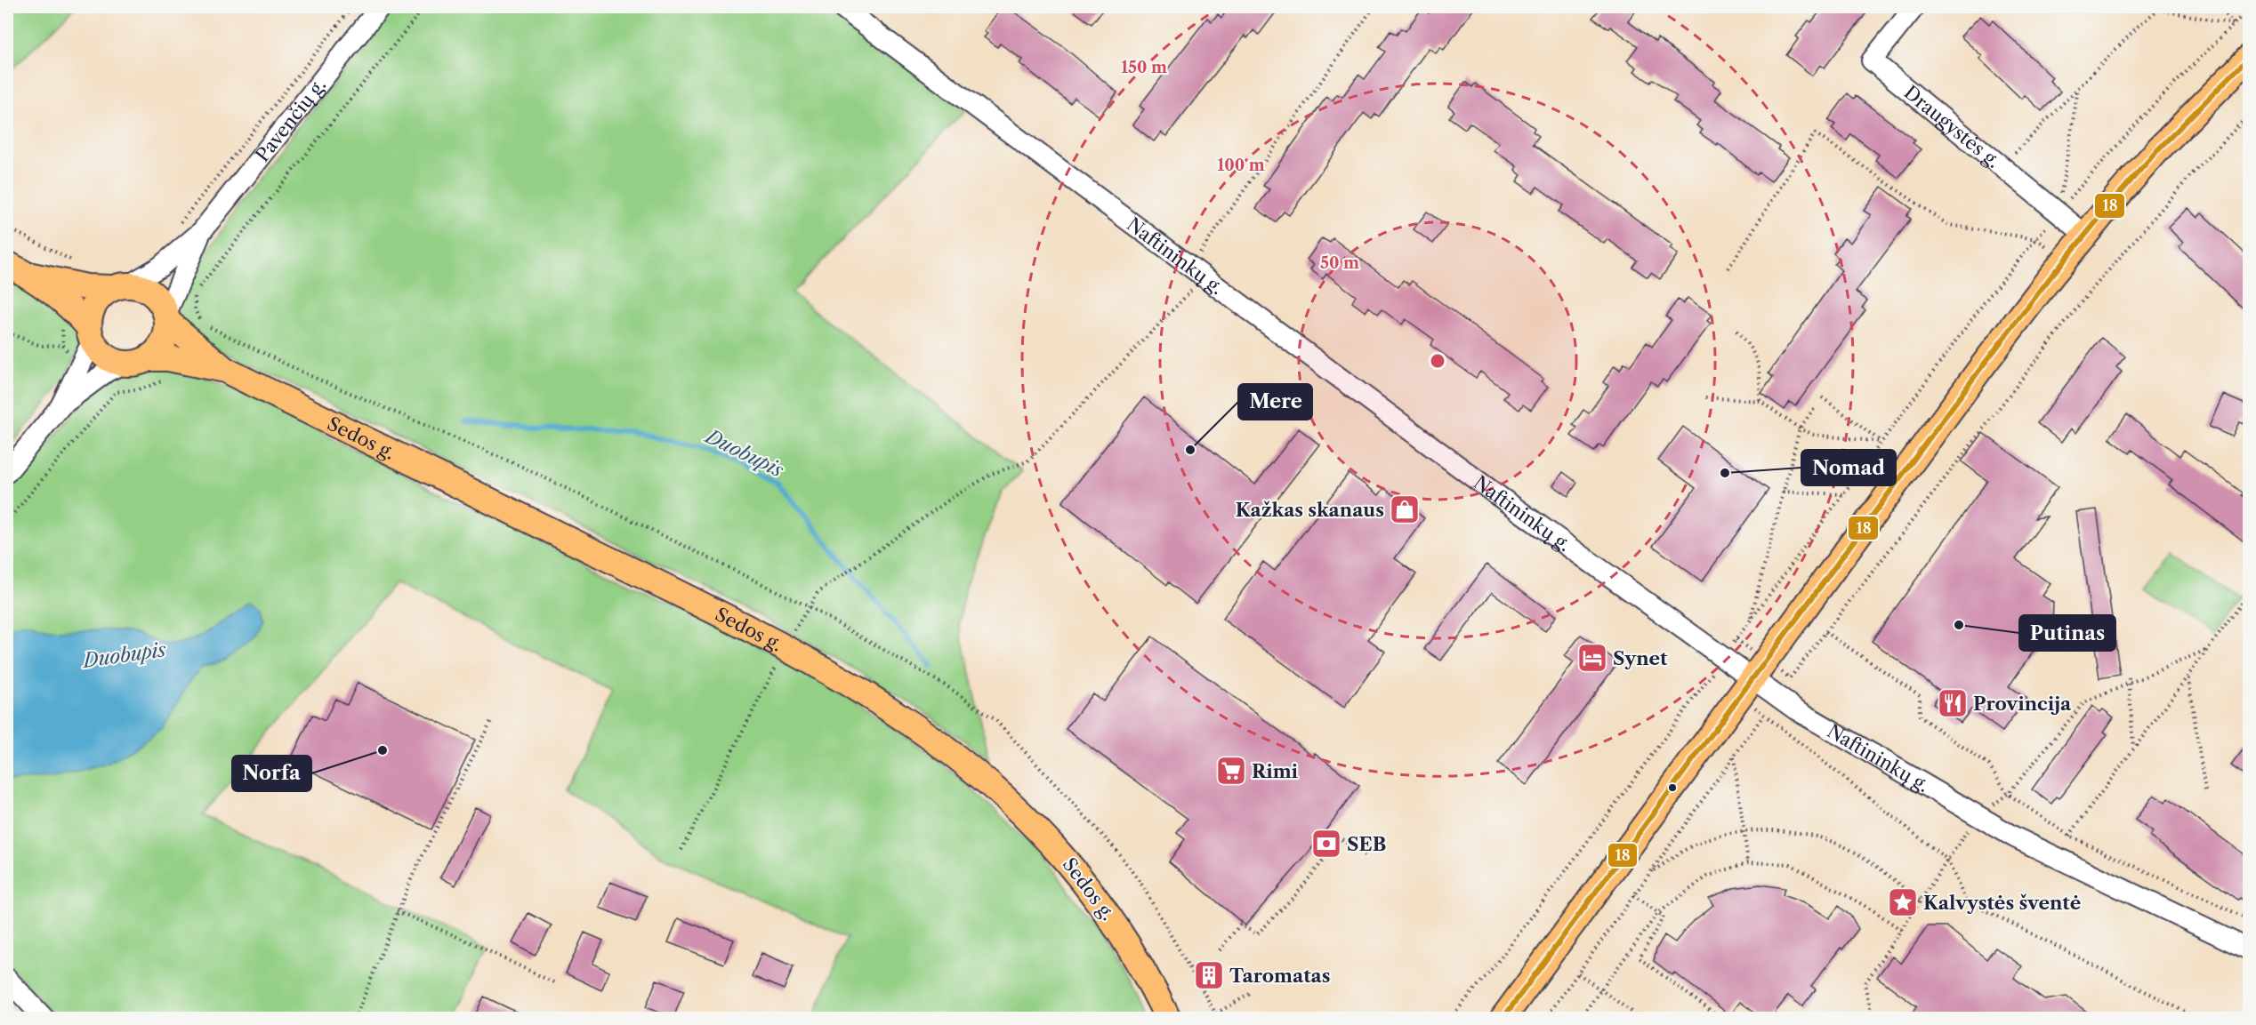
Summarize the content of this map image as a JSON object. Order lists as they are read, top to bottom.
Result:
{
  "streets": {
    "main road": ["Sedos g."],
    "street": ["Pavenčių g.", "Draugystės g.", "Naftininkų g."]
  },
  "crossings": [
    ["Pavenčių g.", "Sedos g."]
  ],
  "water": ["Duobupis"],
  "places": {
    "other": [
      "Mere",
      "Nomad",
      "Putinas",
      "Norfa"
    ],
    "shop": ["Kažkas skanaus"],
    "hotel": ["Synet"],
    "restaurant": ["Provincija"],
    "supermarket": ["Rimi"],
    "bank": ["SEB"],
    "place": ["Kalvystės šventė"],
    "building": ["Taromatas"]
  },
  "lines": ["transit line 18"],
  "rings": ["150 m", "100 m", "50 m"]
}
